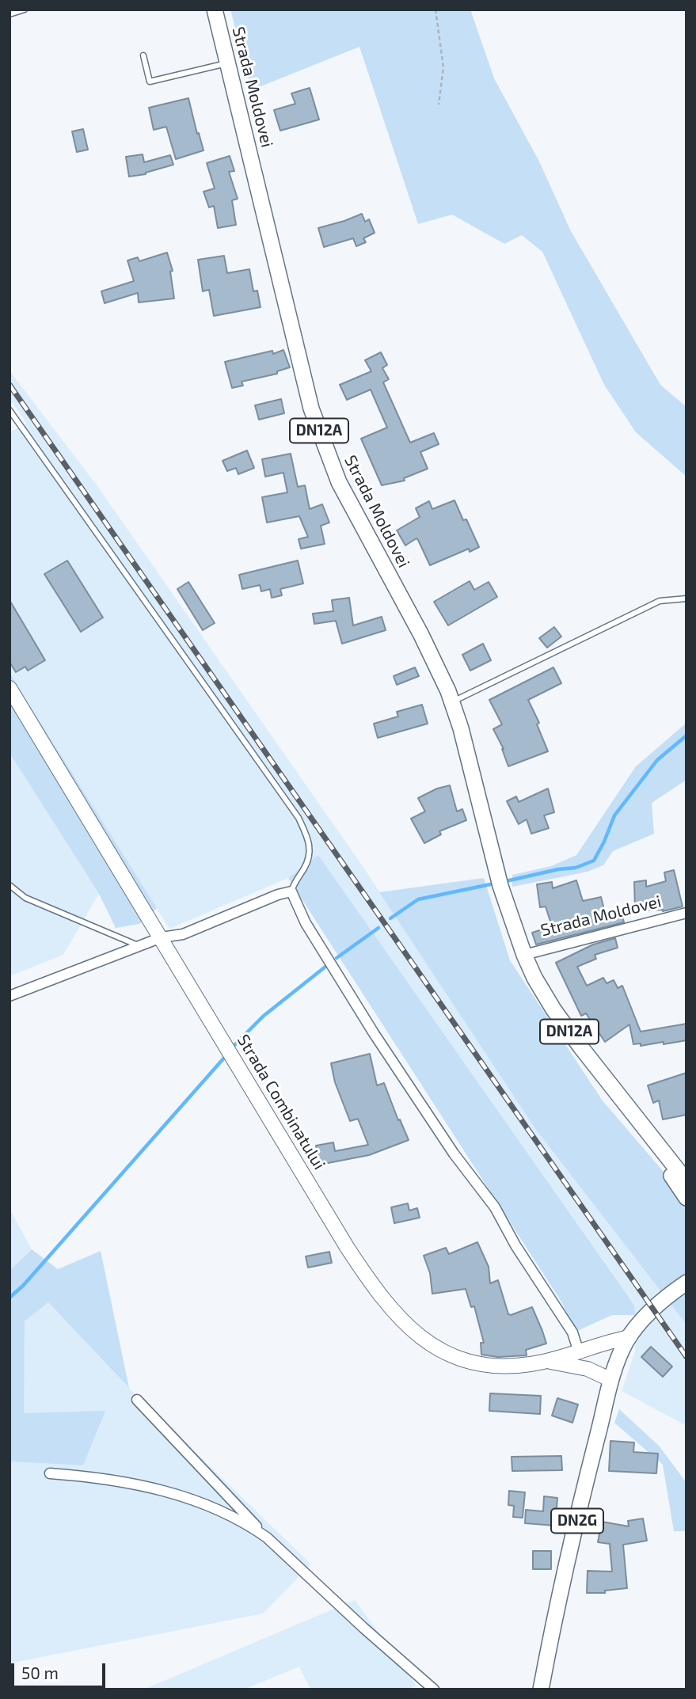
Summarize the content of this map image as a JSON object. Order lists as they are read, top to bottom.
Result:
{
  "streets": {
    "main road": ["Strada Moldovei", "DN12A", "DN2G"],
    "street": ["Strada Combinatului"]
  },
  "crossings": [
    ["Strada Combinatului", "DN2G"]
  ],
  "scale_bar": "50 m"
}
